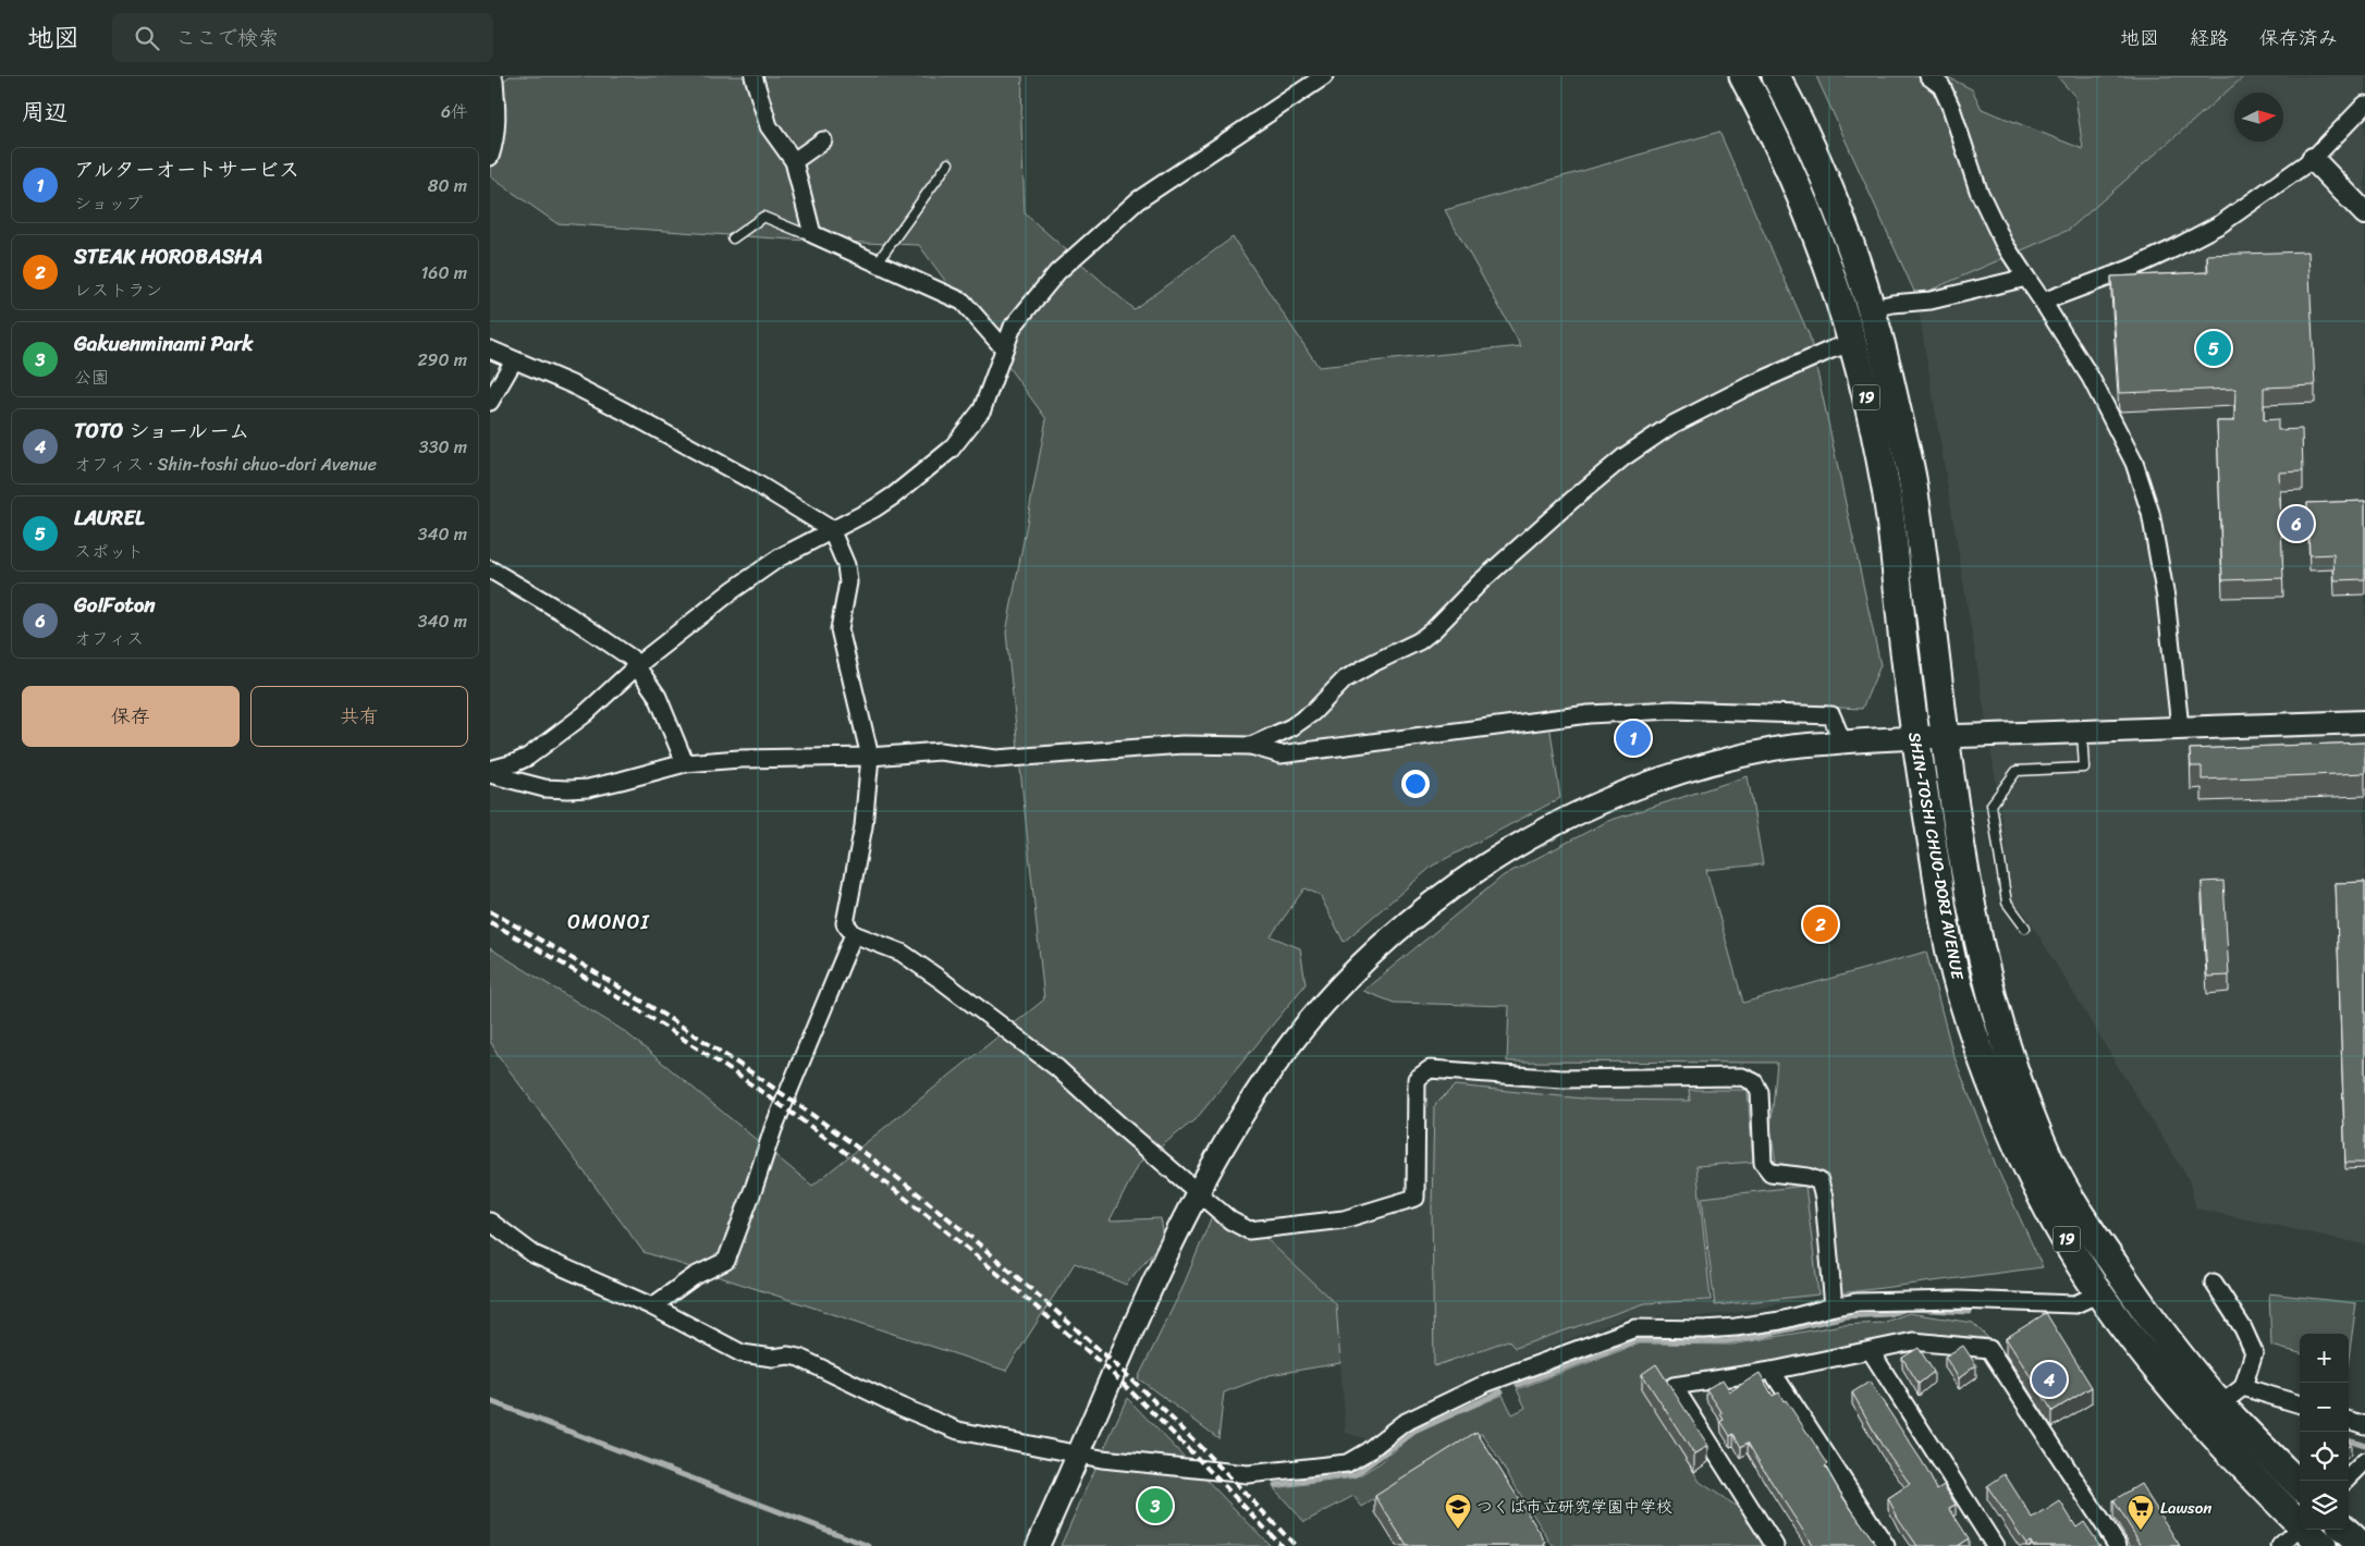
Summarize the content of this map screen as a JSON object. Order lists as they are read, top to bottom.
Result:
{
  "streets": {
    "main road": ["19", "SHIN-TOSHI CHUO-DORI AVENUE"]
  },
  "districts": ["OMONOI"],
  "places": {
    "school or university": ["つくば市立研究学園中学校"],
    "supermarket": ["Lawson"]
  },
  "north": "right",
  "page": {
    "header": "地図",
    "search": "ここで検索",
    "nav": ["地図", "経路", "保存済み"],
    "heading": ["周辺", "6件"],
    "list": [
      {
        "mark": "1",
        "name": "アルターオートサービス",
        "note": "ショップ",
        "value": "80 m"
      },
      {
        "mark": "2",
        "name": "STEAK HOROBASHA",
        "note": "レストラン",
        "value": "160 m"
      },
      {
        "mark": "3",
        "name": "Gakuenminami Park",
        "note": "公園",
        "value": "290 m"
      },
      {
        "mark": "4",
        "name": "TOTO ショールーム",
        "note": "オフィス · Shin-toshi chuo-dori Avenue",
        "value": "330 m"
      },
      {
        "mark": "5",
        "name": "LAUREL",
        "note": "スポット",
        "value": "340 m"
      },
      {
        "mark": "6",
        "name": "Go!Foton",
        "note": "オフィス",
        "value": "340 m"
      }
    ],
    "pins": [
      "5",
      "6",
      "1",
      "2",
      "4",
      "3"
    ],
    "buttons": ["保存", "共有"],
    "map_buttons": ["+", "−"]
  }
}
